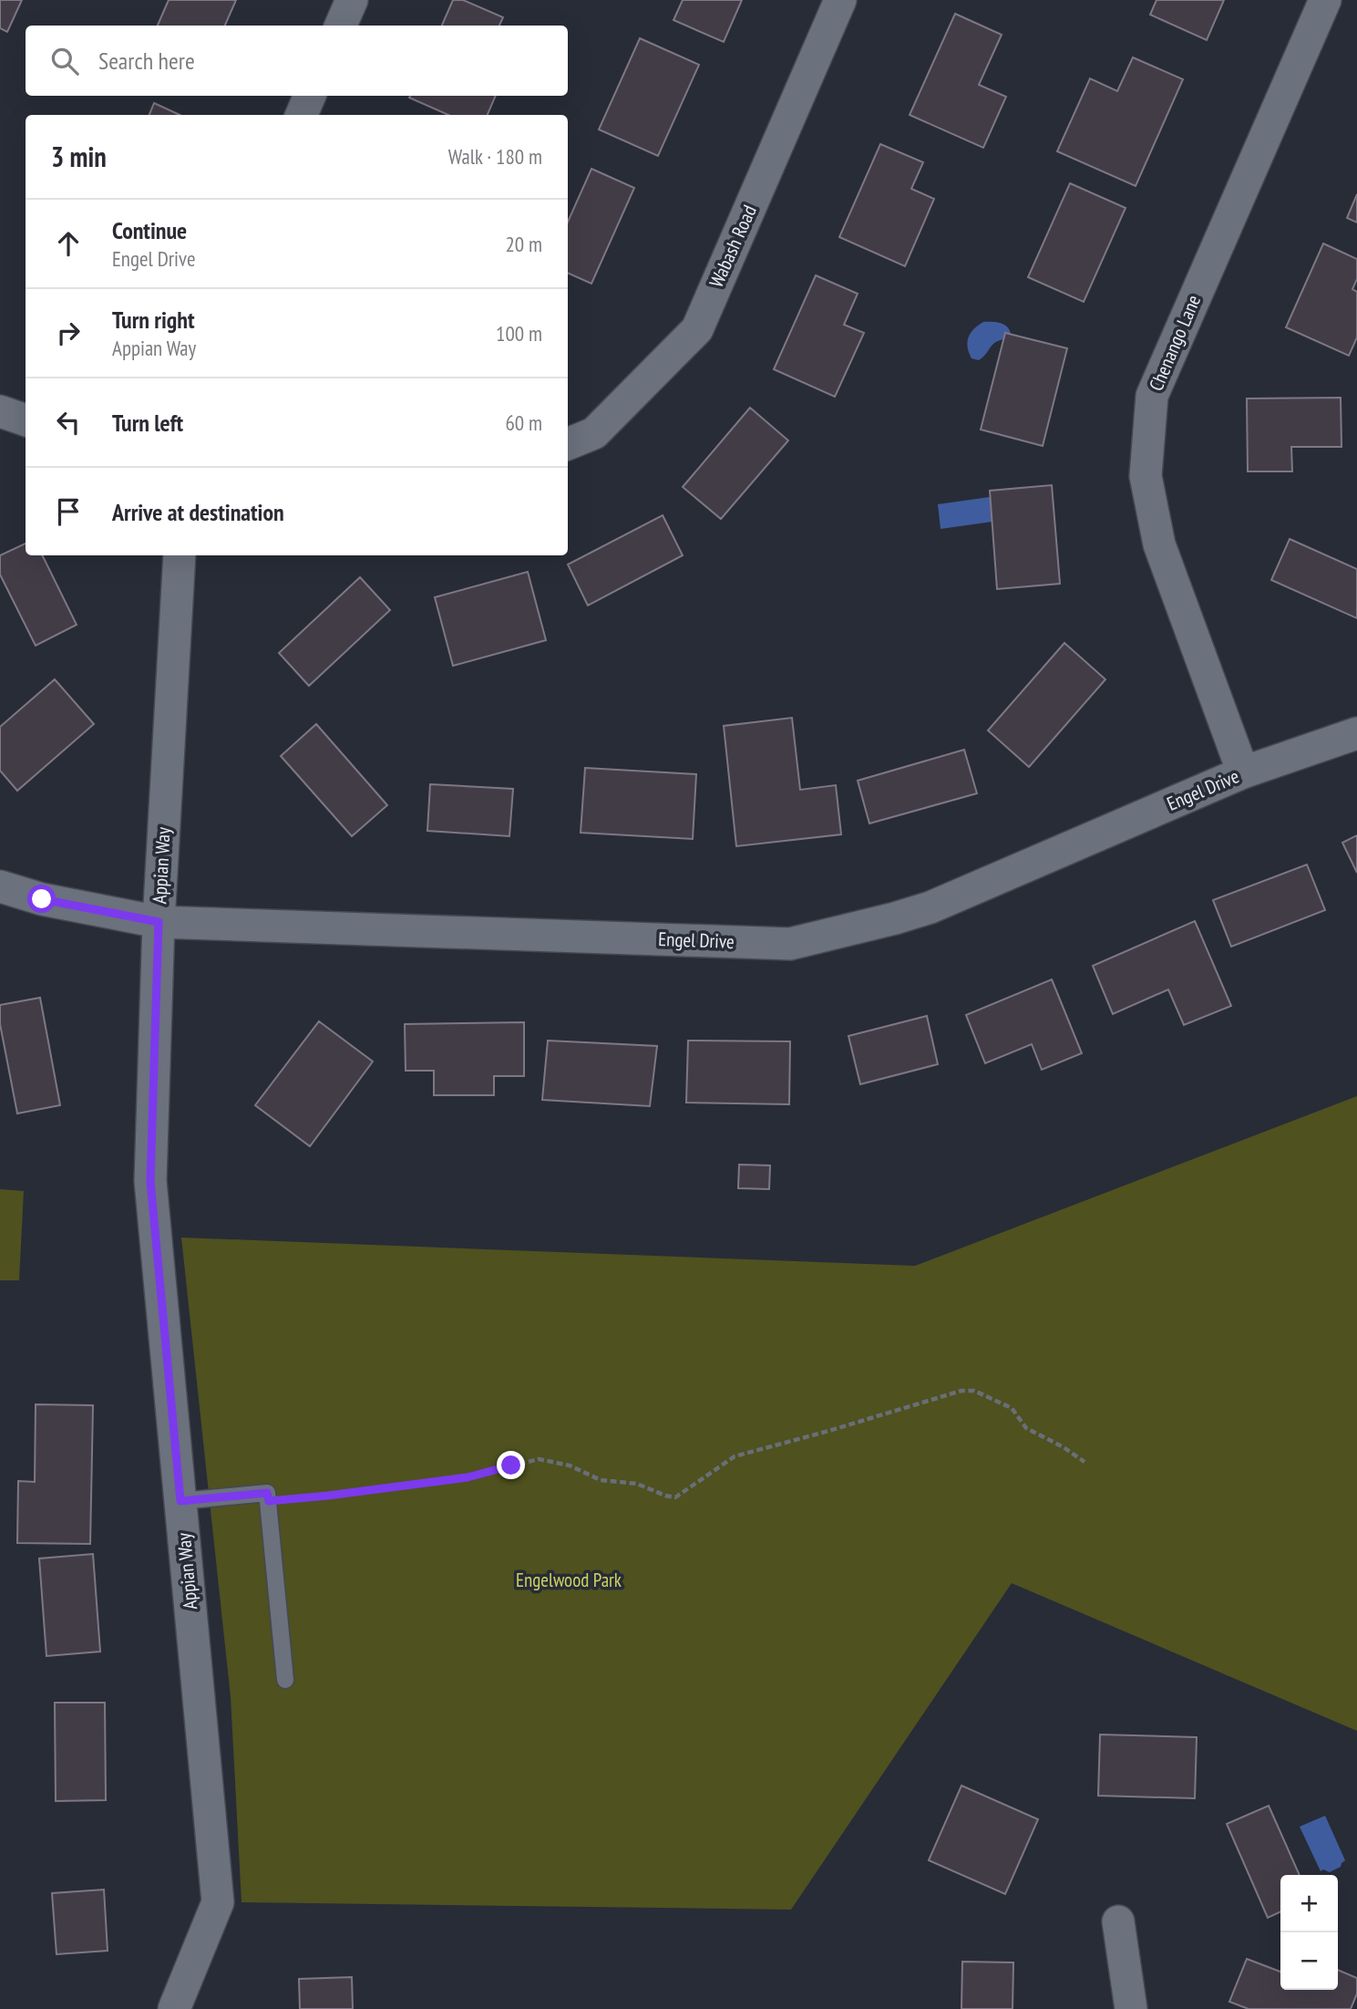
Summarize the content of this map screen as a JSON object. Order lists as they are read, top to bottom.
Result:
{
  "streets": {
    "street": [
      "Wabash Road",
      "Chenango Lane",
      "Engel Drive",
      "Appian Way"
    ]
  },
  "crossings": [
    ["Chenango Lane", "Engel Drive"],
    ["Engel Drive", "Appian Way"]
  ],
  "parks": ["Engelwood Park"],
  "page": {
    "search": "Search here",
    "heading": ["3 min", "Walk · 180 m"],
    "list": [
      ["Continue", "Engel Drive", "20 m"],
      ["Turn right", "Appian Way", "100 m"],
      ["Turn left", "60 m"],
      "Arrive at destination"
    ],
    "map_buttons": ["+", "−"]
  }
}
